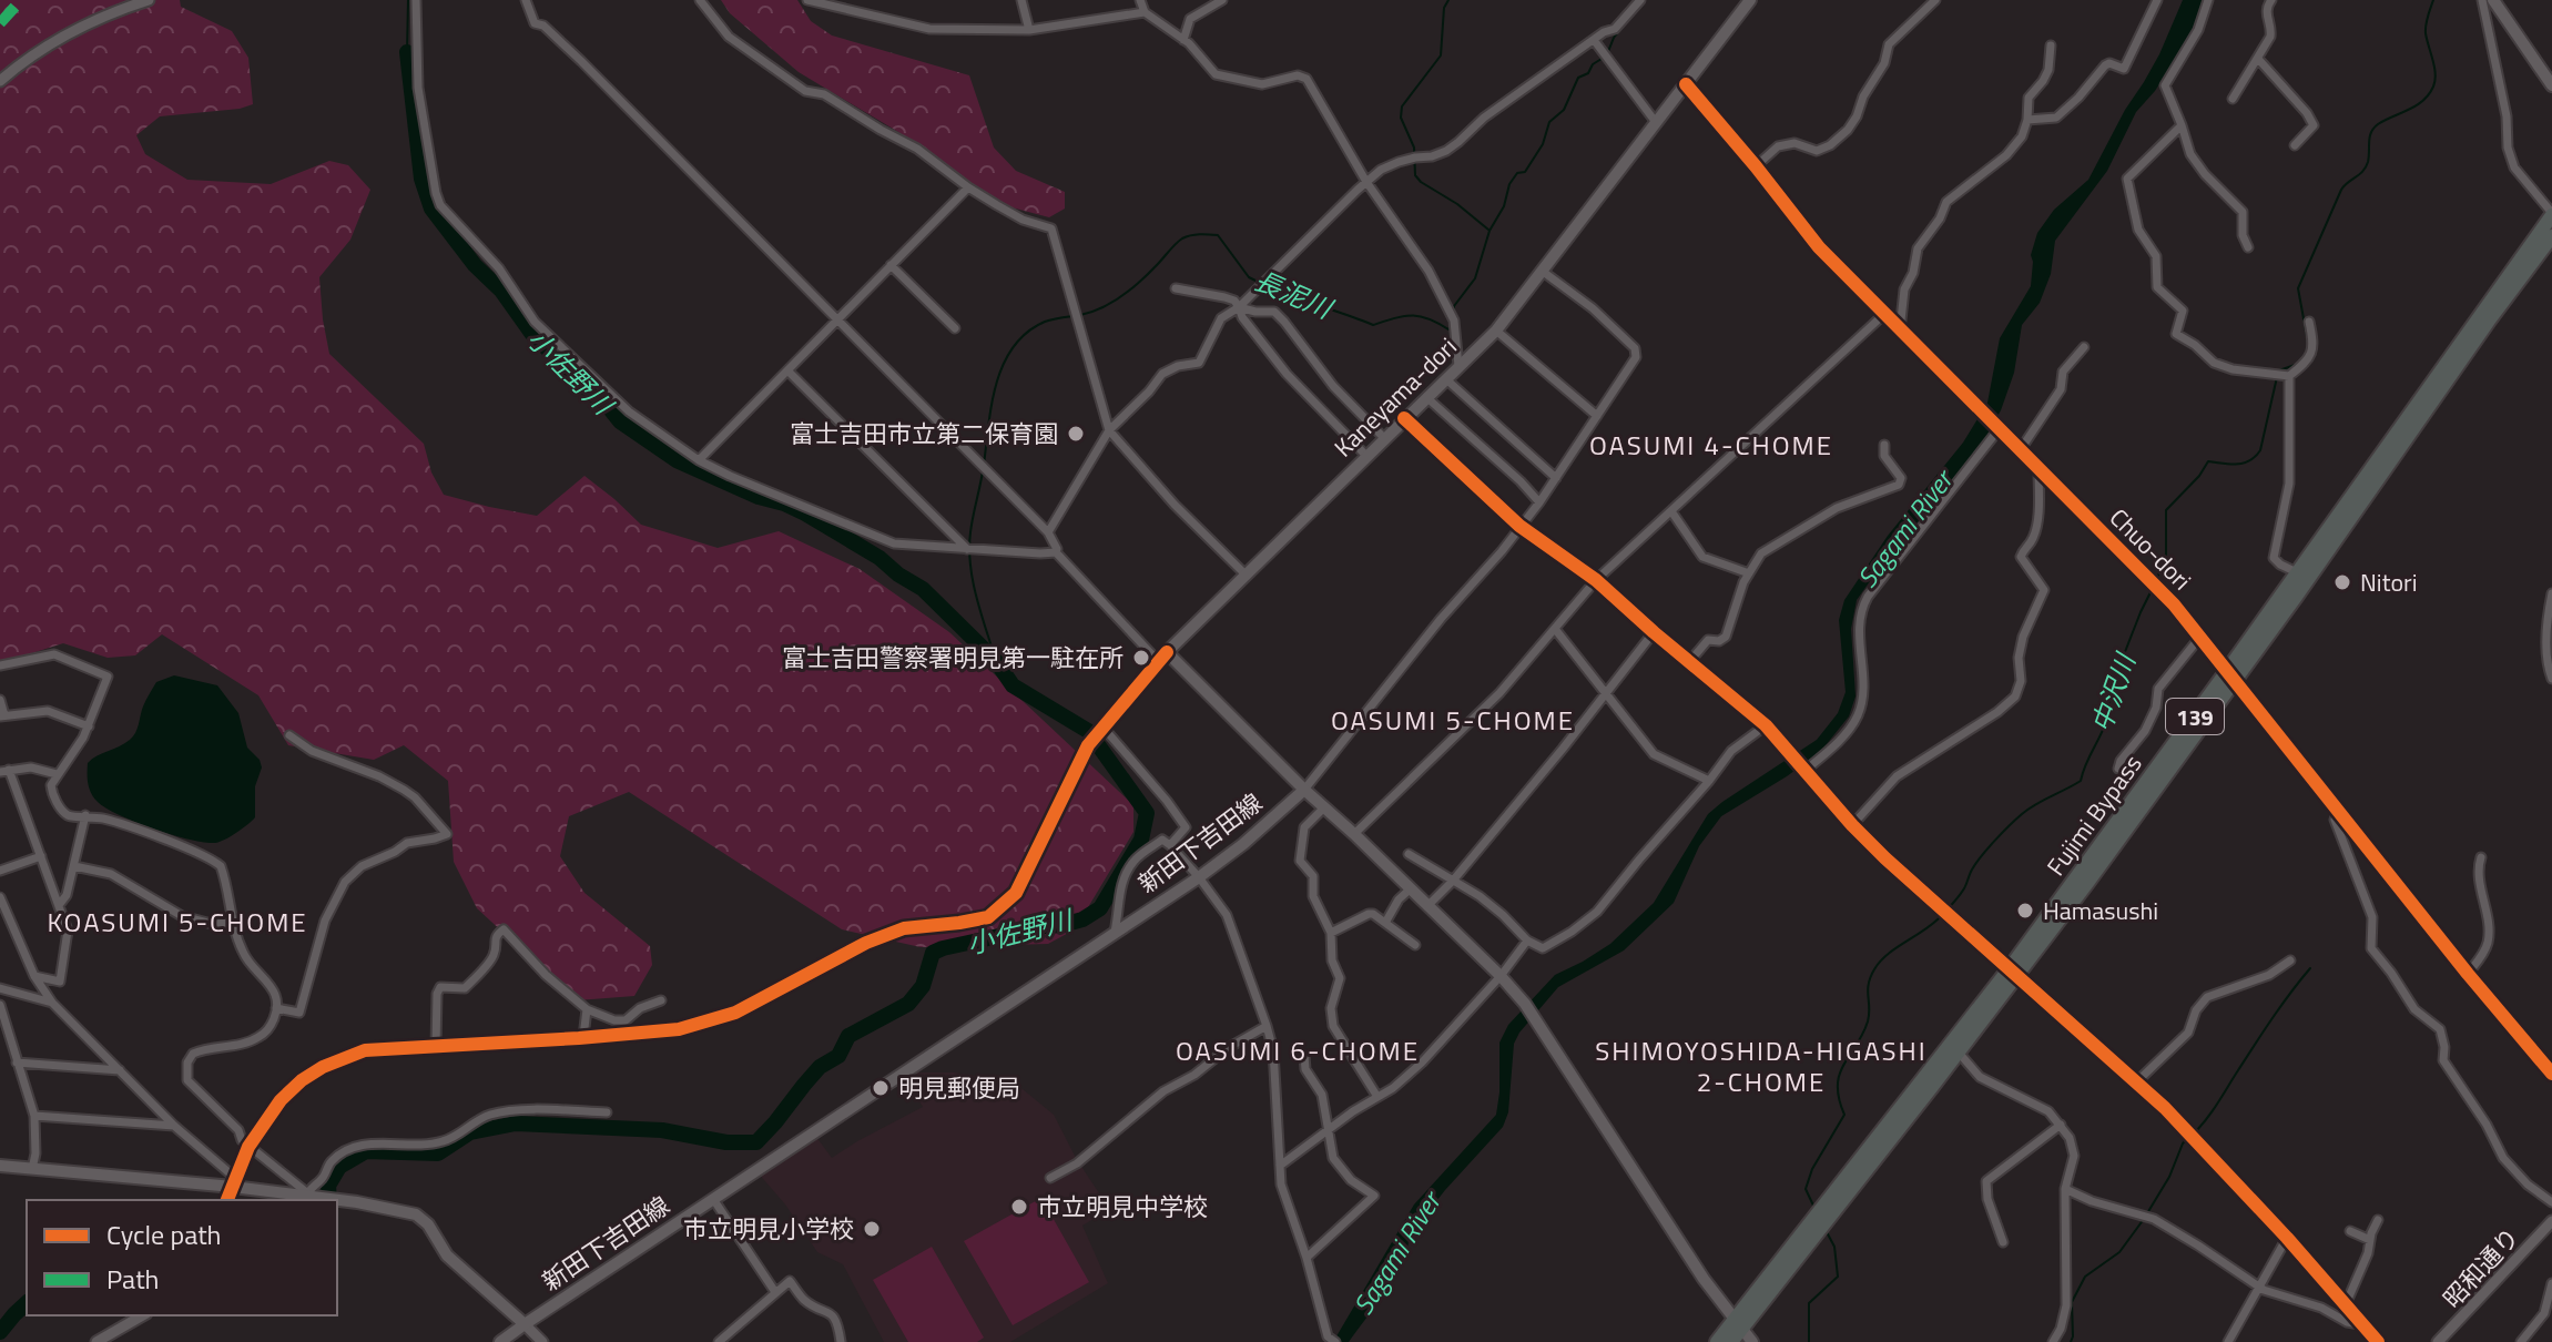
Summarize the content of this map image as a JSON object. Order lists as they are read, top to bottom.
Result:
{
  "streets": {
    "highway": ["139", "Fujimi Bypass"],
    "main road": ["Kaneyama-dori", "新田下吉田線"],
    "street": ["Chuo-dori", "昭和通り"]
  },
  "crossings": [
    ["Kaneyama-dori", "Chuo-dori"],
    ["Chuo-dori", "Fujimi Bypass"]
  ],
  "districts": [
    "OASUMI 4-CHOME",
    "OASUMI 5-CHOME",
    "KOASUMI 5-CHOME",
    "OASUMI 6-CHOME",
    "SHIMOYOSHIDA-HIGASHI 2-CHOME"
  ],
  "water": [
    "長泥川",
    "小佐野川",
    "Sagami River",
    "中沢川"
  ],
  "places": [
    "富士吉田市立第二保育園",
    "Nitori",
    "富士吉田警察署明見第一駐在所",
    "Hamasushi",
    "明見郵便局",
    "市立明見中学校",
    "市立明見小学校"
  ],
  "legend": ["Cycle path", "Path"]
}
